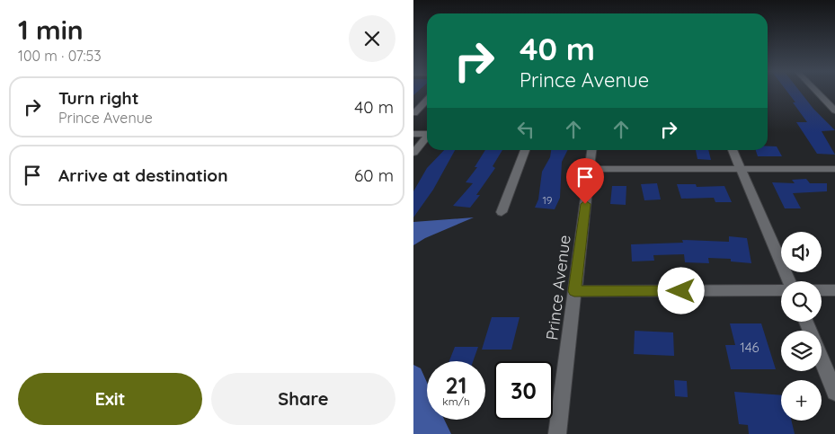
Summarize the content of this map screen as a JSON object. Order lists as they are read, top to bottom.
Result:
{
  "streets": {
    "street": ["Prince Avenue"]
  },
  "house_numbers": ["19", "146"],
  "page": {
    "heading": ["1 min", "100 m · 07:53"],
    "turn": ["40 m", "Prince Avenue"],
    "list": [
      {
        "name": "Turn right",
        "note": "Prince Avenue",
        "value": "40 m"
      },
      {
        "name": "Arrive at destination",
        "value": "60 m"
      }
    ],
    "map_buttons": "+",
    "speed": "21 km/h",
    "limit": "30",
    "buttons": ["Exit", "Share"]
  }
}
